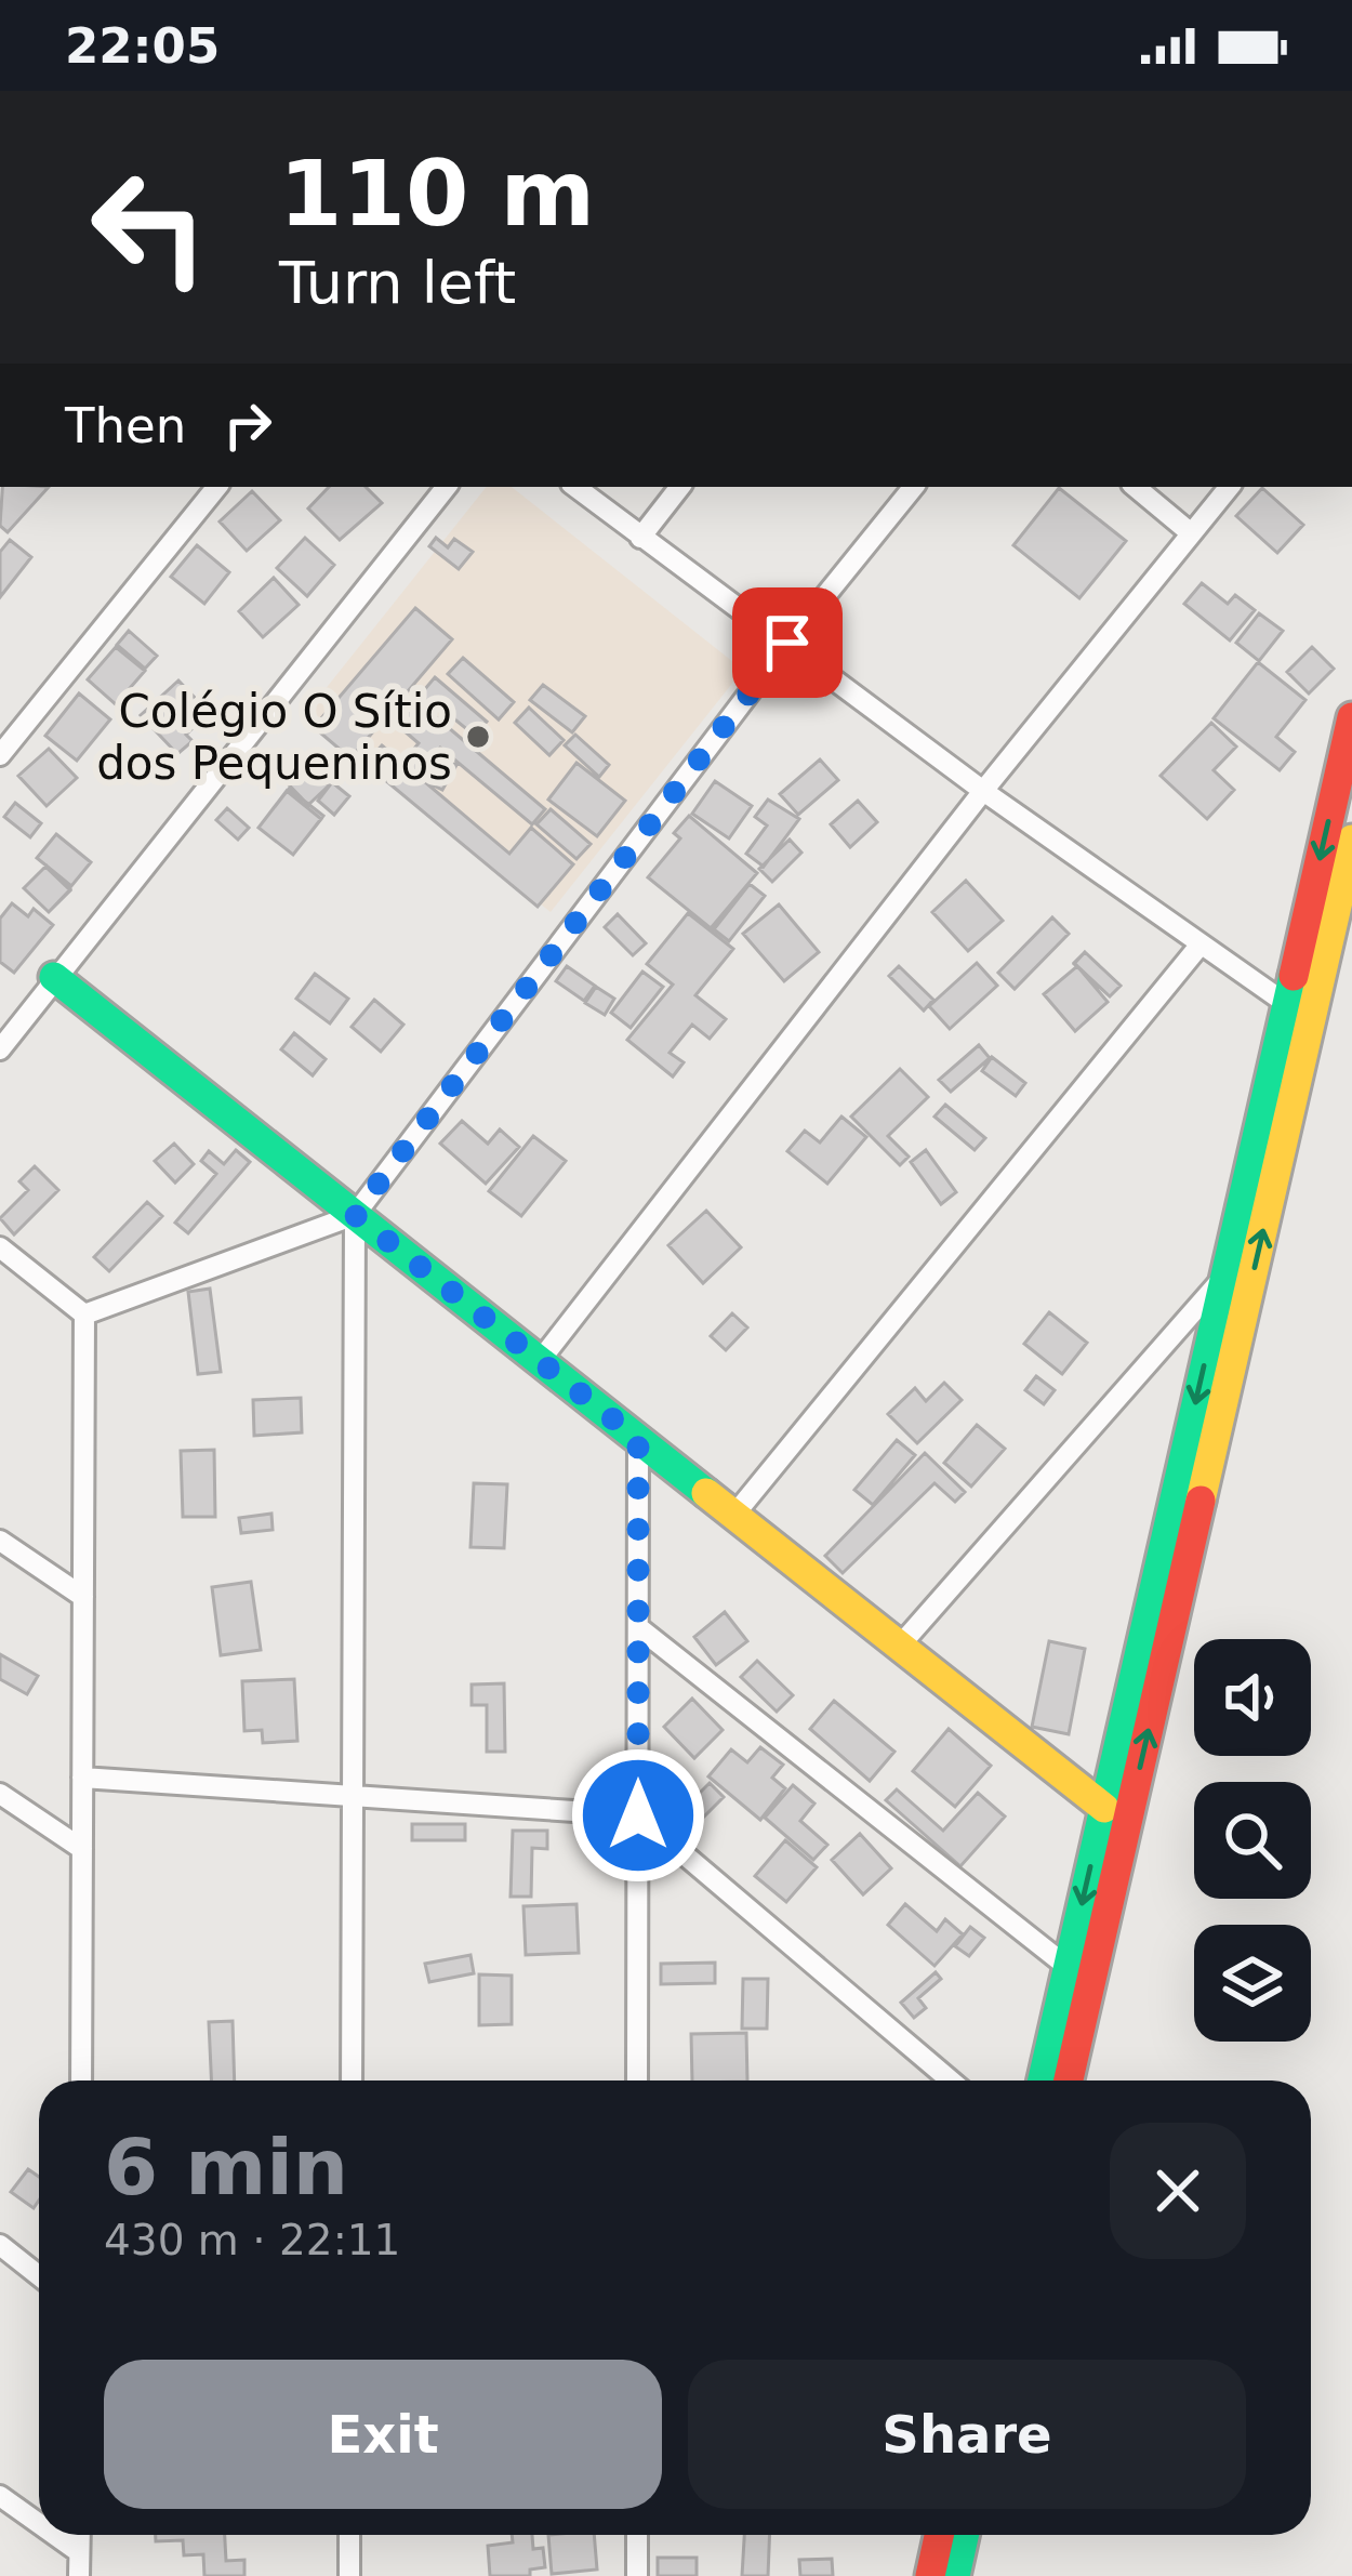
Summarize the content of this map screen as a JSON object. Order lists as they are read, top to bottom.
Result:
{
  "places": ["Colégio O Sítio dos Pequeninos"],
  "page": {
    "status": "22:05",
    "turn": ["110 m", "Turn left"],
    "then": "Then",
    "heading": ["6 min", "430 m · 22:11"],
    "buttons": ["Exit", "Share"]
  }
}
